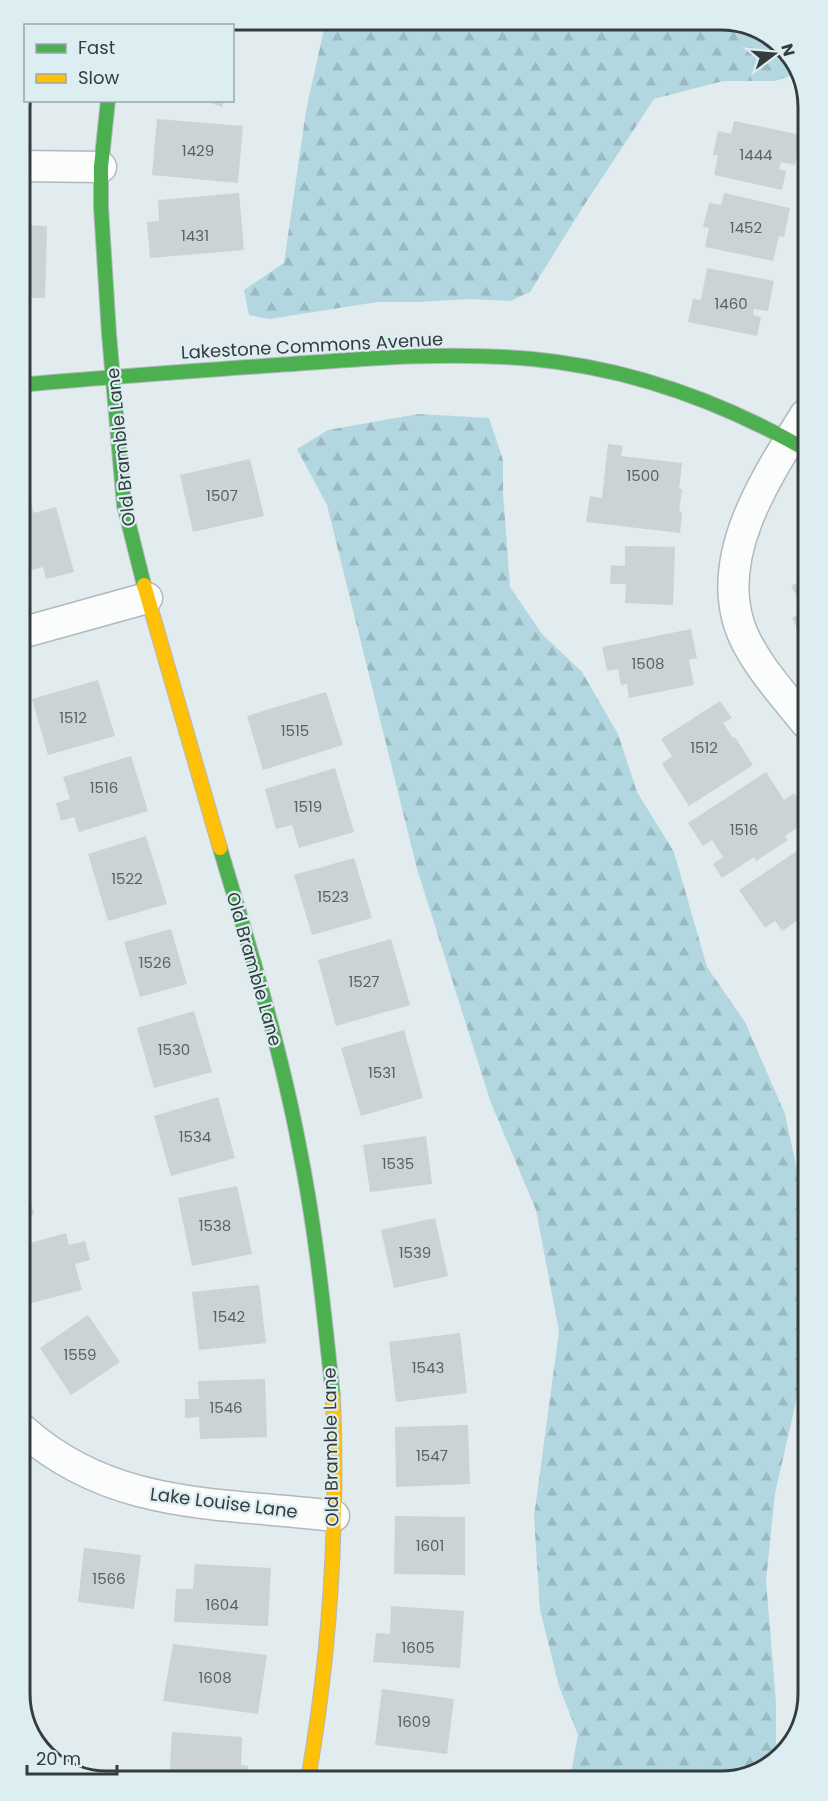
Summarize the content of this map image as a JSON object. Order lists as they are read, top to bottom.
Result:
{
  "streets": {
    "street": ["Lakestone Commons Avenue", "Old Bramble Lane", "Lake Louise Lane"]
  },
  "crossings": [
    ["Lakestone Commons Avenue", "Old Bramble Lane"],
    ["Old Bramble Lane", "Lake Louise Lane"]
  ],
  "house_numbers": [
    "1429",
    "1444",
    "1452",
    "1431",
    "1460",
    "1500",
    "1507",
    "1508",
    "1512",
    "1515",
    "1512",
    "1516",
    "1519",
    "1516",
    "1522",
    "1523",
    "1526",
    "1527",
    "1530",
    "1531",
    "1534",
    "1535",
    "1538",
    "1539",
    "1542",
    "1559",
    "1543",
    "1546",
    "1547",
    "1601",
    "1566",
    "1604",
    "1605",
    "1608",
    "1609"
  ],
  "legend": ["Fast", "Slow"],
  "scale_bar": "20 m",
  "north": "right"
}
